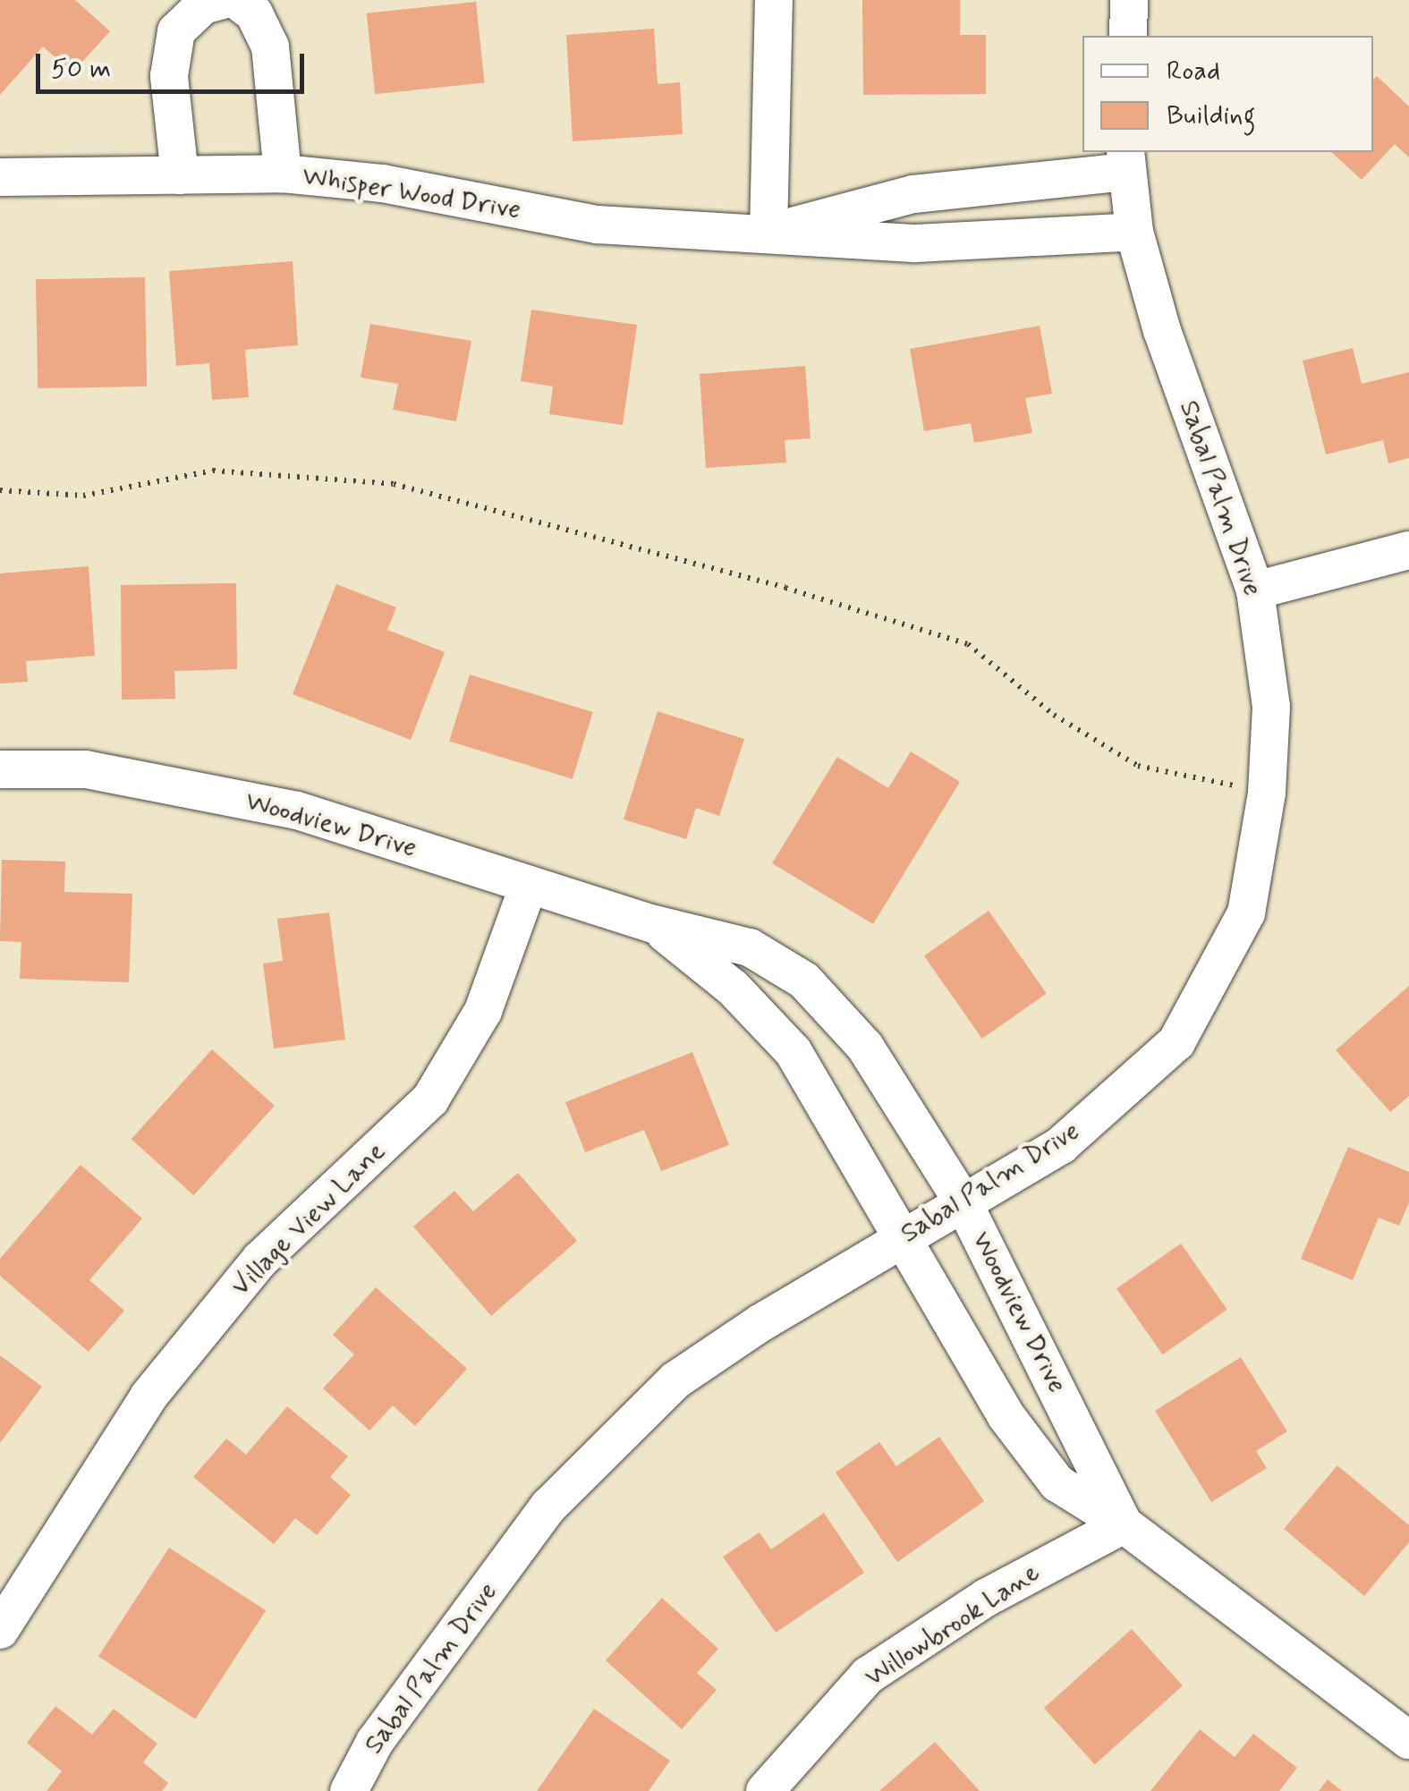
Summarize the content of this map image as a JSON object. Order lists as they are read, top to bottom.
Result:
{
  "streets": {
    "street": [
      "Whisper Wood Drive",
      "Sabal Palm Drive",
      "Woodview Drive",
      "Village View Lane",
      "Willowbrook Lane"
    ]
  },
  "crossings": [
    ["Whisper Wood Drive", "Sabal Palm Drive"],
    ["Sabal Palm Drive", "Woodview Drive"],
    ["Woodview Drive", "Village View Lane"],
    ["Woodview Drive", "Willowbrook Lane"]
  ],
  "legend": ["Road", "Building"],
  "scale_bar": "50 m"
}
